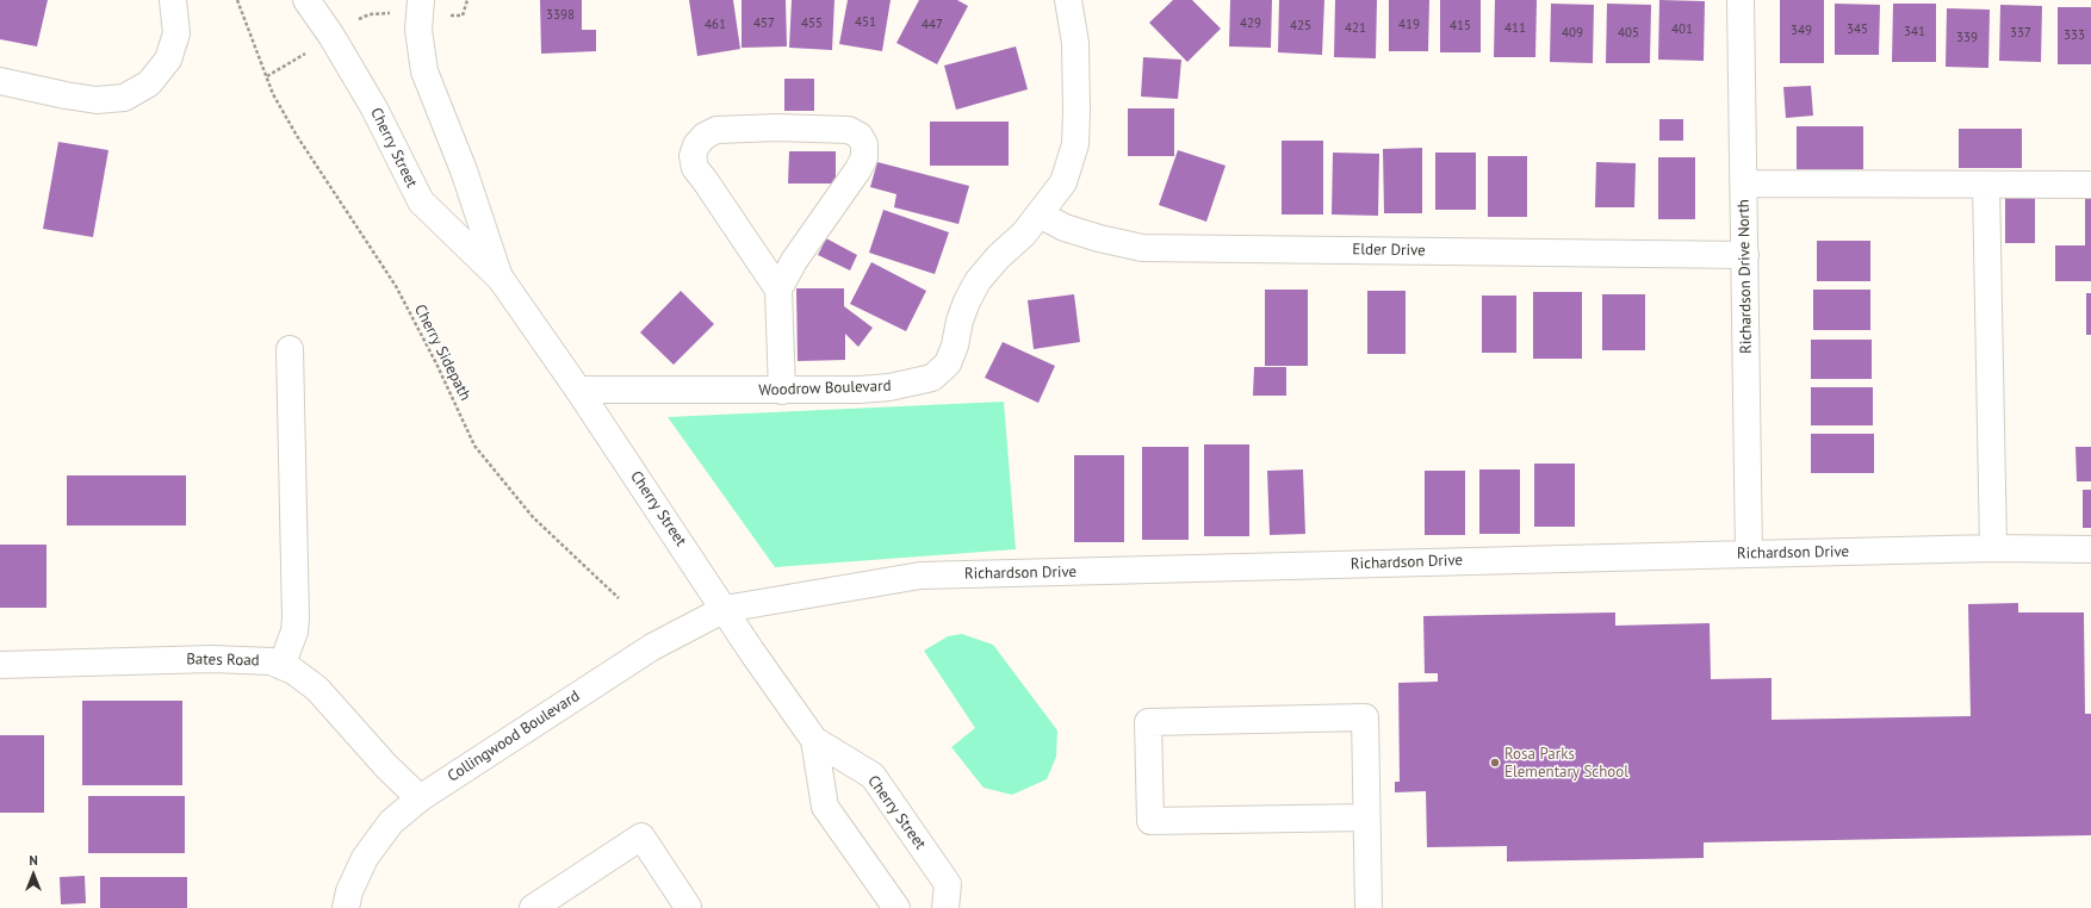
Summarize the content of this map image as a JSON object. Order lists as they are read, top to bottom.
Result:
{
  "streets": {
    "street": [
      "Cherry Street",
      "Elder Drive",
      "Richardson Drive North",
      "Woodrow Boulevard",
      "Richardson Drive",
      "Bates Road",
      "Collingwood Boulevard"
    ],
    "path": ["Cherry Sidepath"]
  },
  "crossings": [
    ["Cherry Street", "Woodrow Boulevard"],
    ["Cherry Street", "Richardson Drive"],
    ["Cherry Street", "Collingwood Boulevard"],
    ["Elder Drive", "Richardson Drive North"],
    ["Elder Drive", "Woodrow Boulevard"],
    ["Richardson Drive North", "Richardson Drive"],
    ["Richardson Drive", "Collingwood Boulevard"],
    ["Bates Road", "Collingwood Boulevard"]
  ],
  "places": ["Rosa Parks Elementary School"],
  "house_numbers": [
    "3398",
    "451",
    "457",
    "455",
    "429",
    "461",
    "447",
    "419",
    "425",
    "415",
    "421",
    "411",
    "401",
    "345",
    "349",
    "341",
    "409",
    "405",
    "337",
    "333",
    "339"
  ],
  "north": "top"
}
